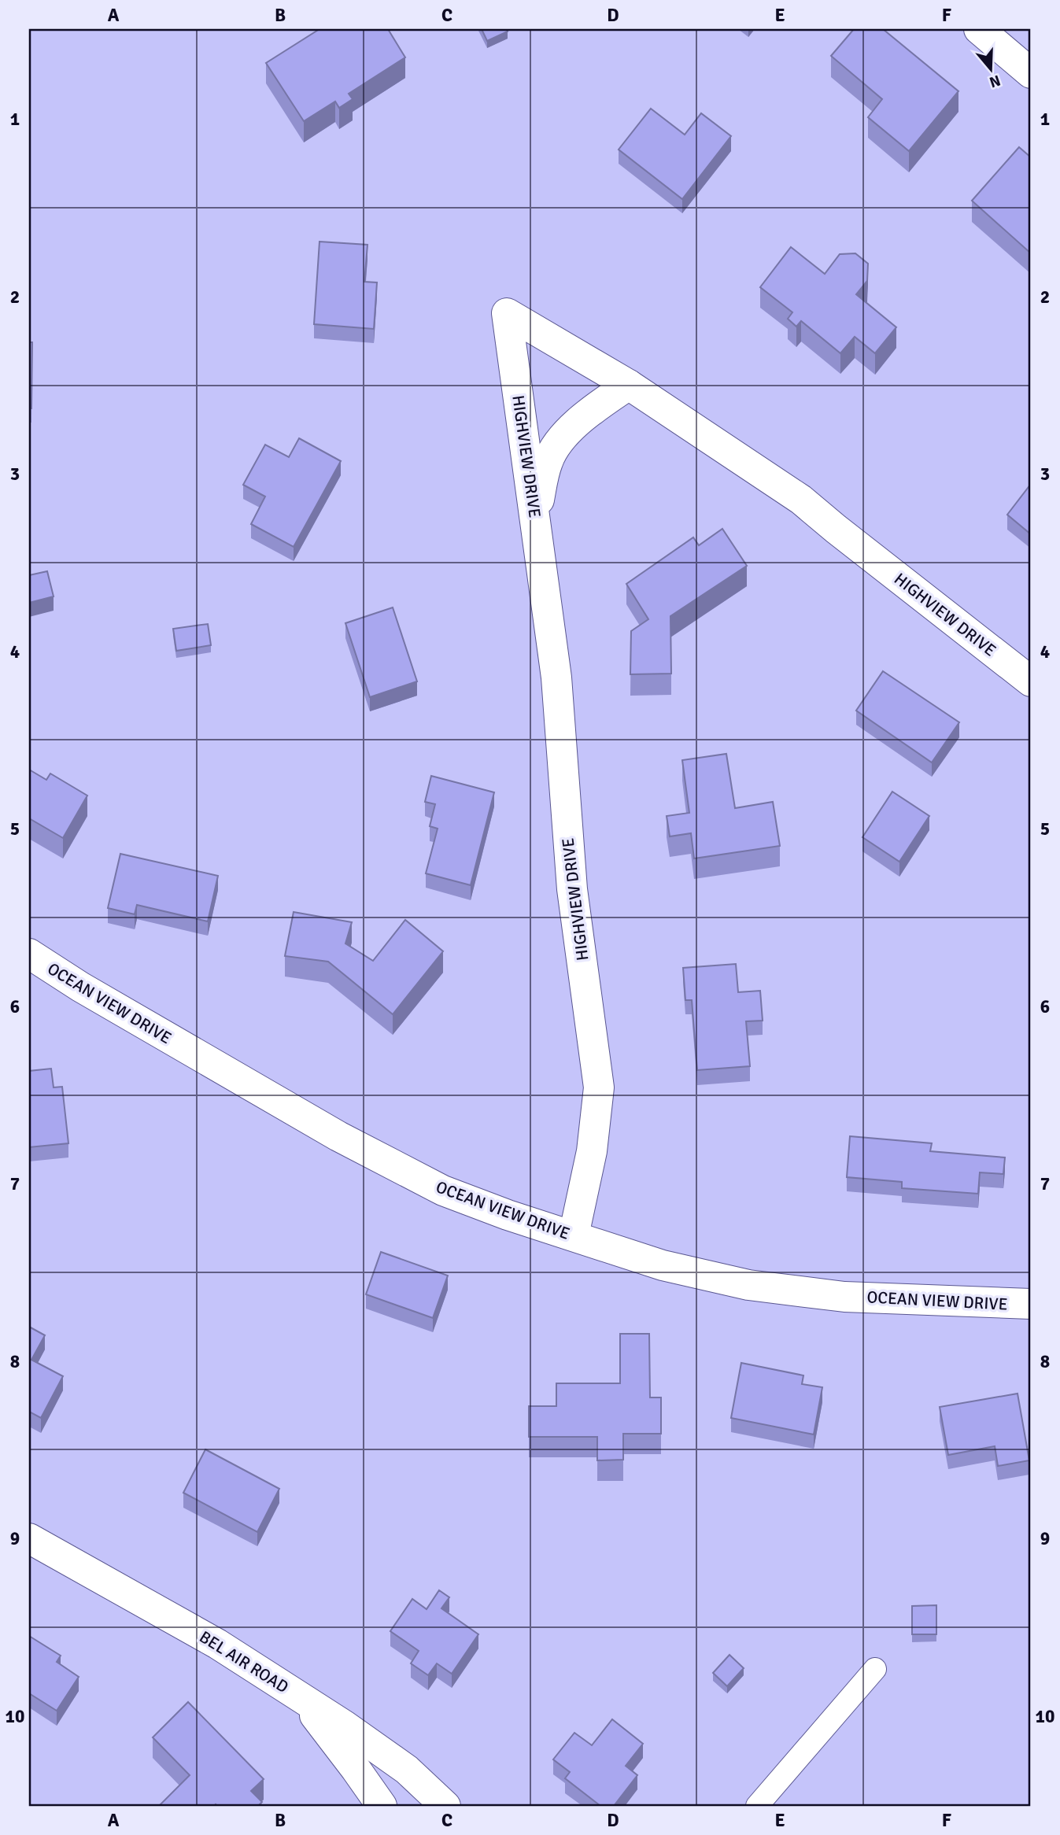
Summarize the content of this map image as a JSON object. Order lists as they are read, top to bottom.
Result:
{
  "streets": {
    "street": ["HIGHVIEW DRIVE", "OCEAN VIEW DRIVE", "BEL AIR ROAD"]
  },
  "crossings": [
    ["HIGHVIEW DRIVE", "OCEAN VIEW DRIVE"]
  ],
  "north": "bottom",
  "grid": {
    "columns": [
      "A",
      "B",
      "C",
      "D",
      "E",
      "F"
    ],
    "rows": [
      "1",
      "2",
      "3",
      "4",
      "5",
      "6",
      "7",
      "8",
      "9",
      "10"
    ]
  }
}
